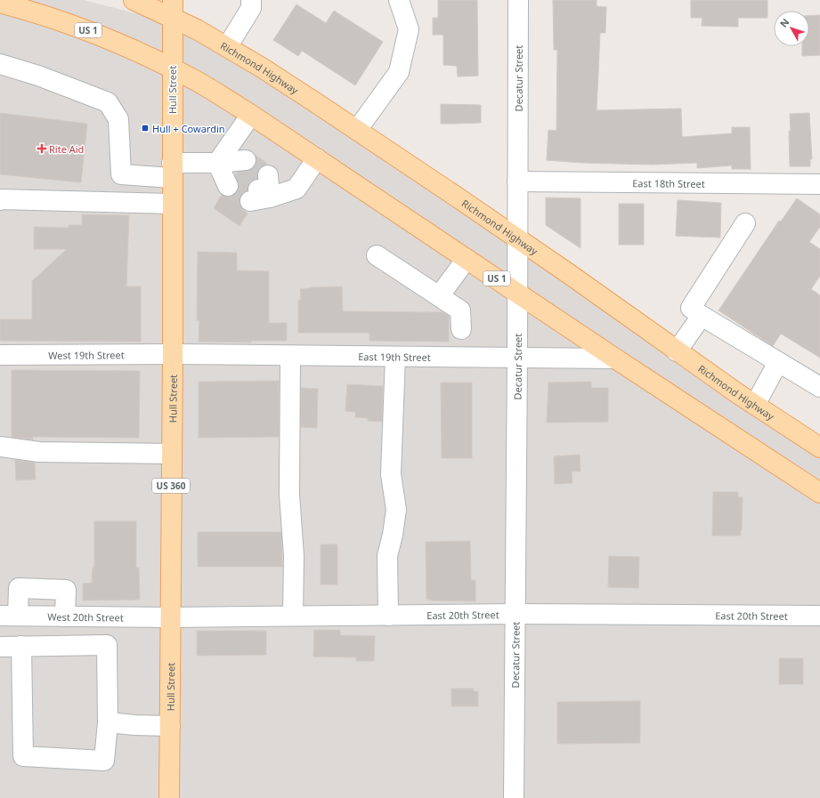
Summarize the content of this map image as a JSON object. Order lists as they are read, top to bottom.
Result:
{
  "streets": {
    "main road": [
      "US 1",
      "Richmond Highway",
      "Hull Street",
      "US 360"
    ],
    "street": [
      "Decatur Street",
      "East 18th Street",
      "West 19th Street",
      "East 19th Street",
      "East 20th Street",
      "West 20th Street"
    ]
  },
  "crossings": [
    ["US 1", "Decatur Street"],
    ["US 1", "Hull Street"],
    ["US 1", "East 19th Street"],
    ["Richmond Highway", "Decatur Street"],
    ["Richmond Highway", "Hull Street"],
    ["Decatur Street", "East 18th Street"],
    ["Decatur Street", "East 19th Street"],
    ["Decatur Street", "East 20th Street"],
    ["Hull Street", "West 19th Street"],
    ["Hull Street", "East 19th Street"],
    ["Hull Street", "East 20th Street"],
    ["Hull Street", "West 20th Street"],
    ["West 19th Street", "East 19th Street"],
    ["East 20th Street", "West 20th Street"]
  ],
  "places": {
    "transit": ["Hull + Cowardin"],
    "health": ["Rite Aid"]
  },
  "north": "top left"
}
